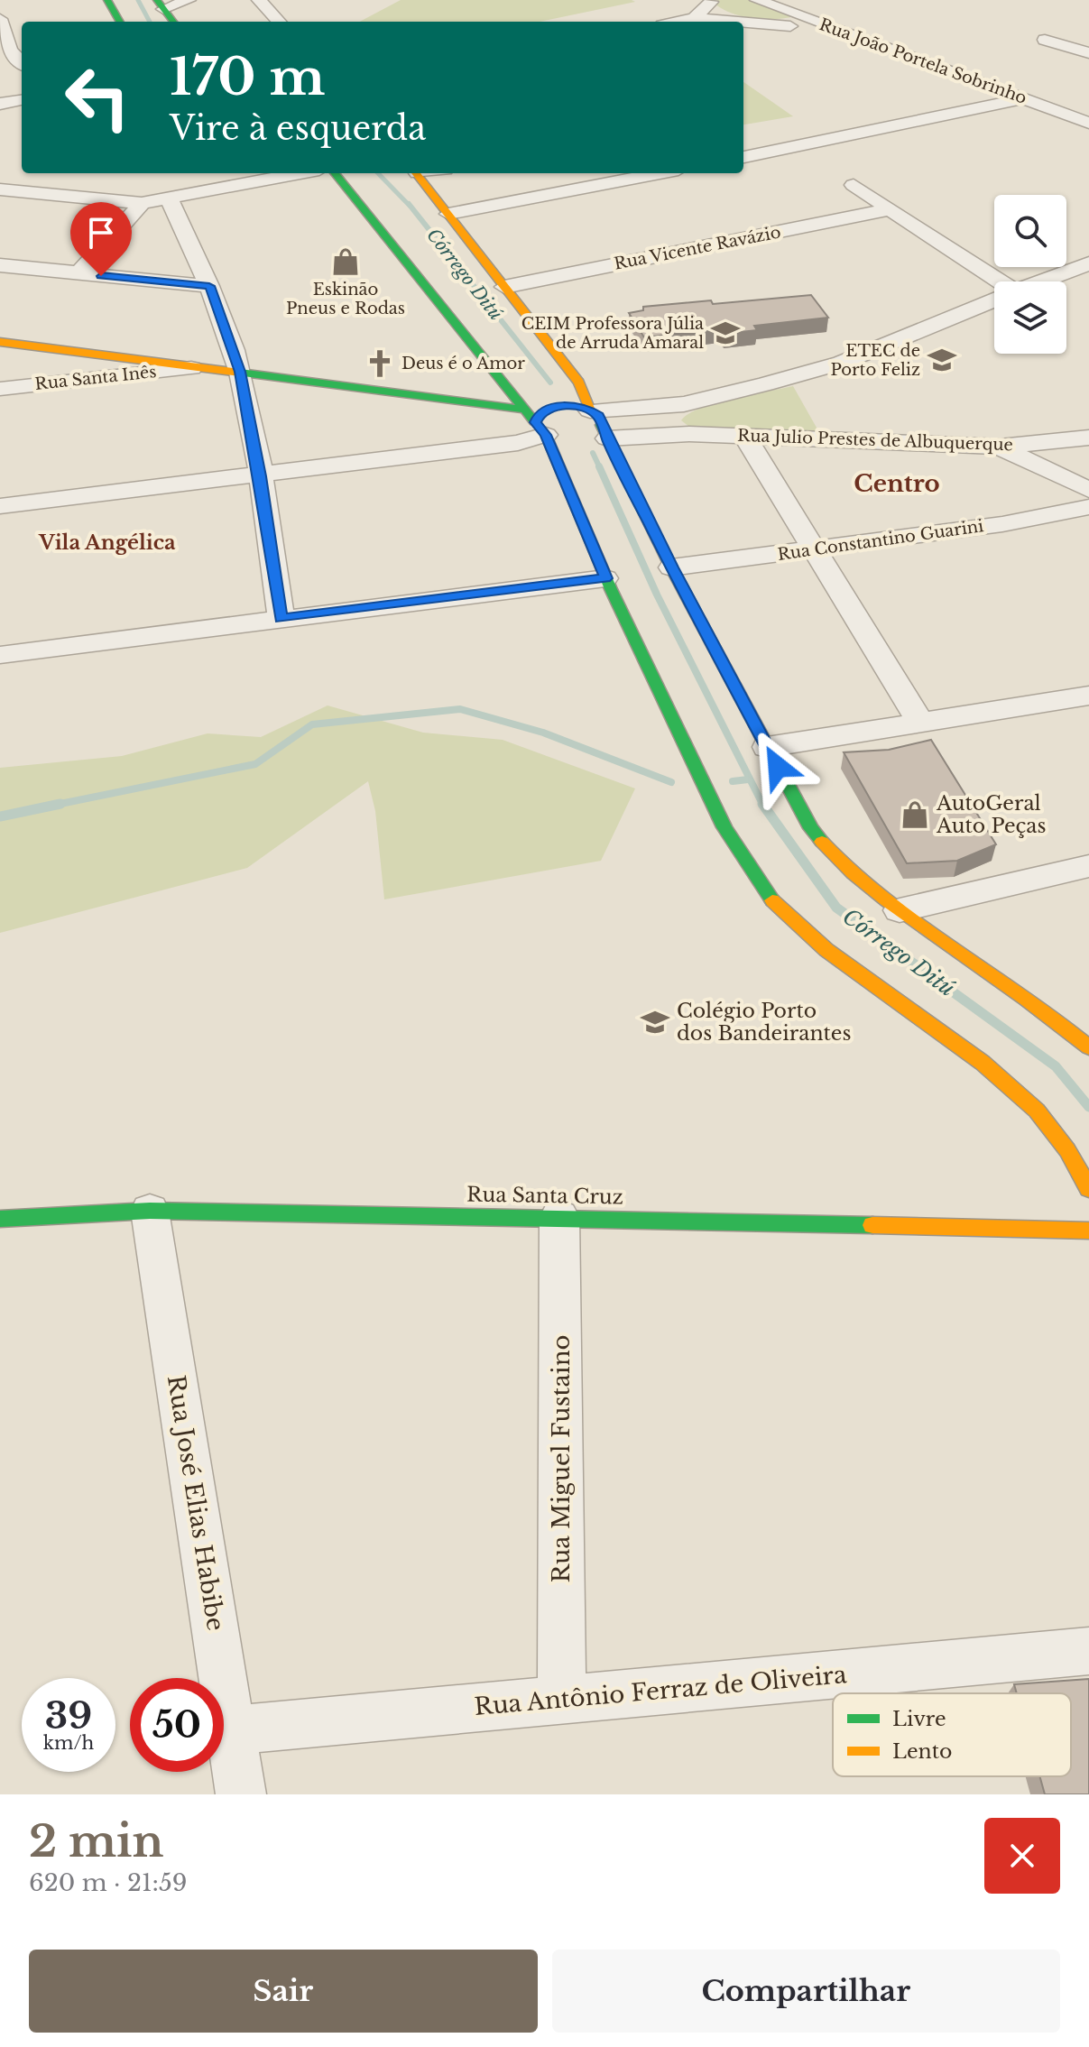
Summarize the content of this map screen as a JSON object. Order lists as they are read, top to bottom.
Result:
{
  "streets": {
    "main road": ["Rua Santa Cruz"],
    "street": [
      "Rua João Portela Sobrinho",
      "Rua Vicente Ravázio",
      "Rua Santa Inês",
      "Rua Julio Prestes de Albuquerque",
      "Rua Constantino Guarini",
      "Rua Miguel Fustaino",
      "Rua José Elias Habibe",
      "Rua Antônio Ferraz de Oliveira"
    ]
  },
  "crossings": [
    ["Rua Santa Cruz", "Rua Miguel Fustaino"],
    ["Rua Santa Cruz", "Rua José Elias Habibe"],
    ["Rua Miguel Fustaino", "Rua Antônio Ferraz de Oliveira"],
    ["Rua José Elias Habibe", "Rua Antônio Ferraz de Oliveira"]
  ],
  "districts": ["Centro", "Vila Angélica"],
  "water": ["Córrego Ditú"],
  "places": {
    "shop": ["Eskinão Pneus e Rodas", "AutoGeral Auto Peças"],
    "school or university": ["CEIM Professora Júlia de Arruda Amaral", "ETEC de Porto Feliz", "Colégio Porto dos Bandeirantes"],
    "church": ["Deus é o Amor"]
  },
  "legend": ["Livre", "Lento"],
  "page": {
    "turn": ["170 m", "Vire à esquerda"],
    "speed": "39 km/h",
    "limit": "50",
    "heading": ["2 min", "620 m · 21:59"],
    "buttons": ["Sair", "Compartilhar"]
  }
}
